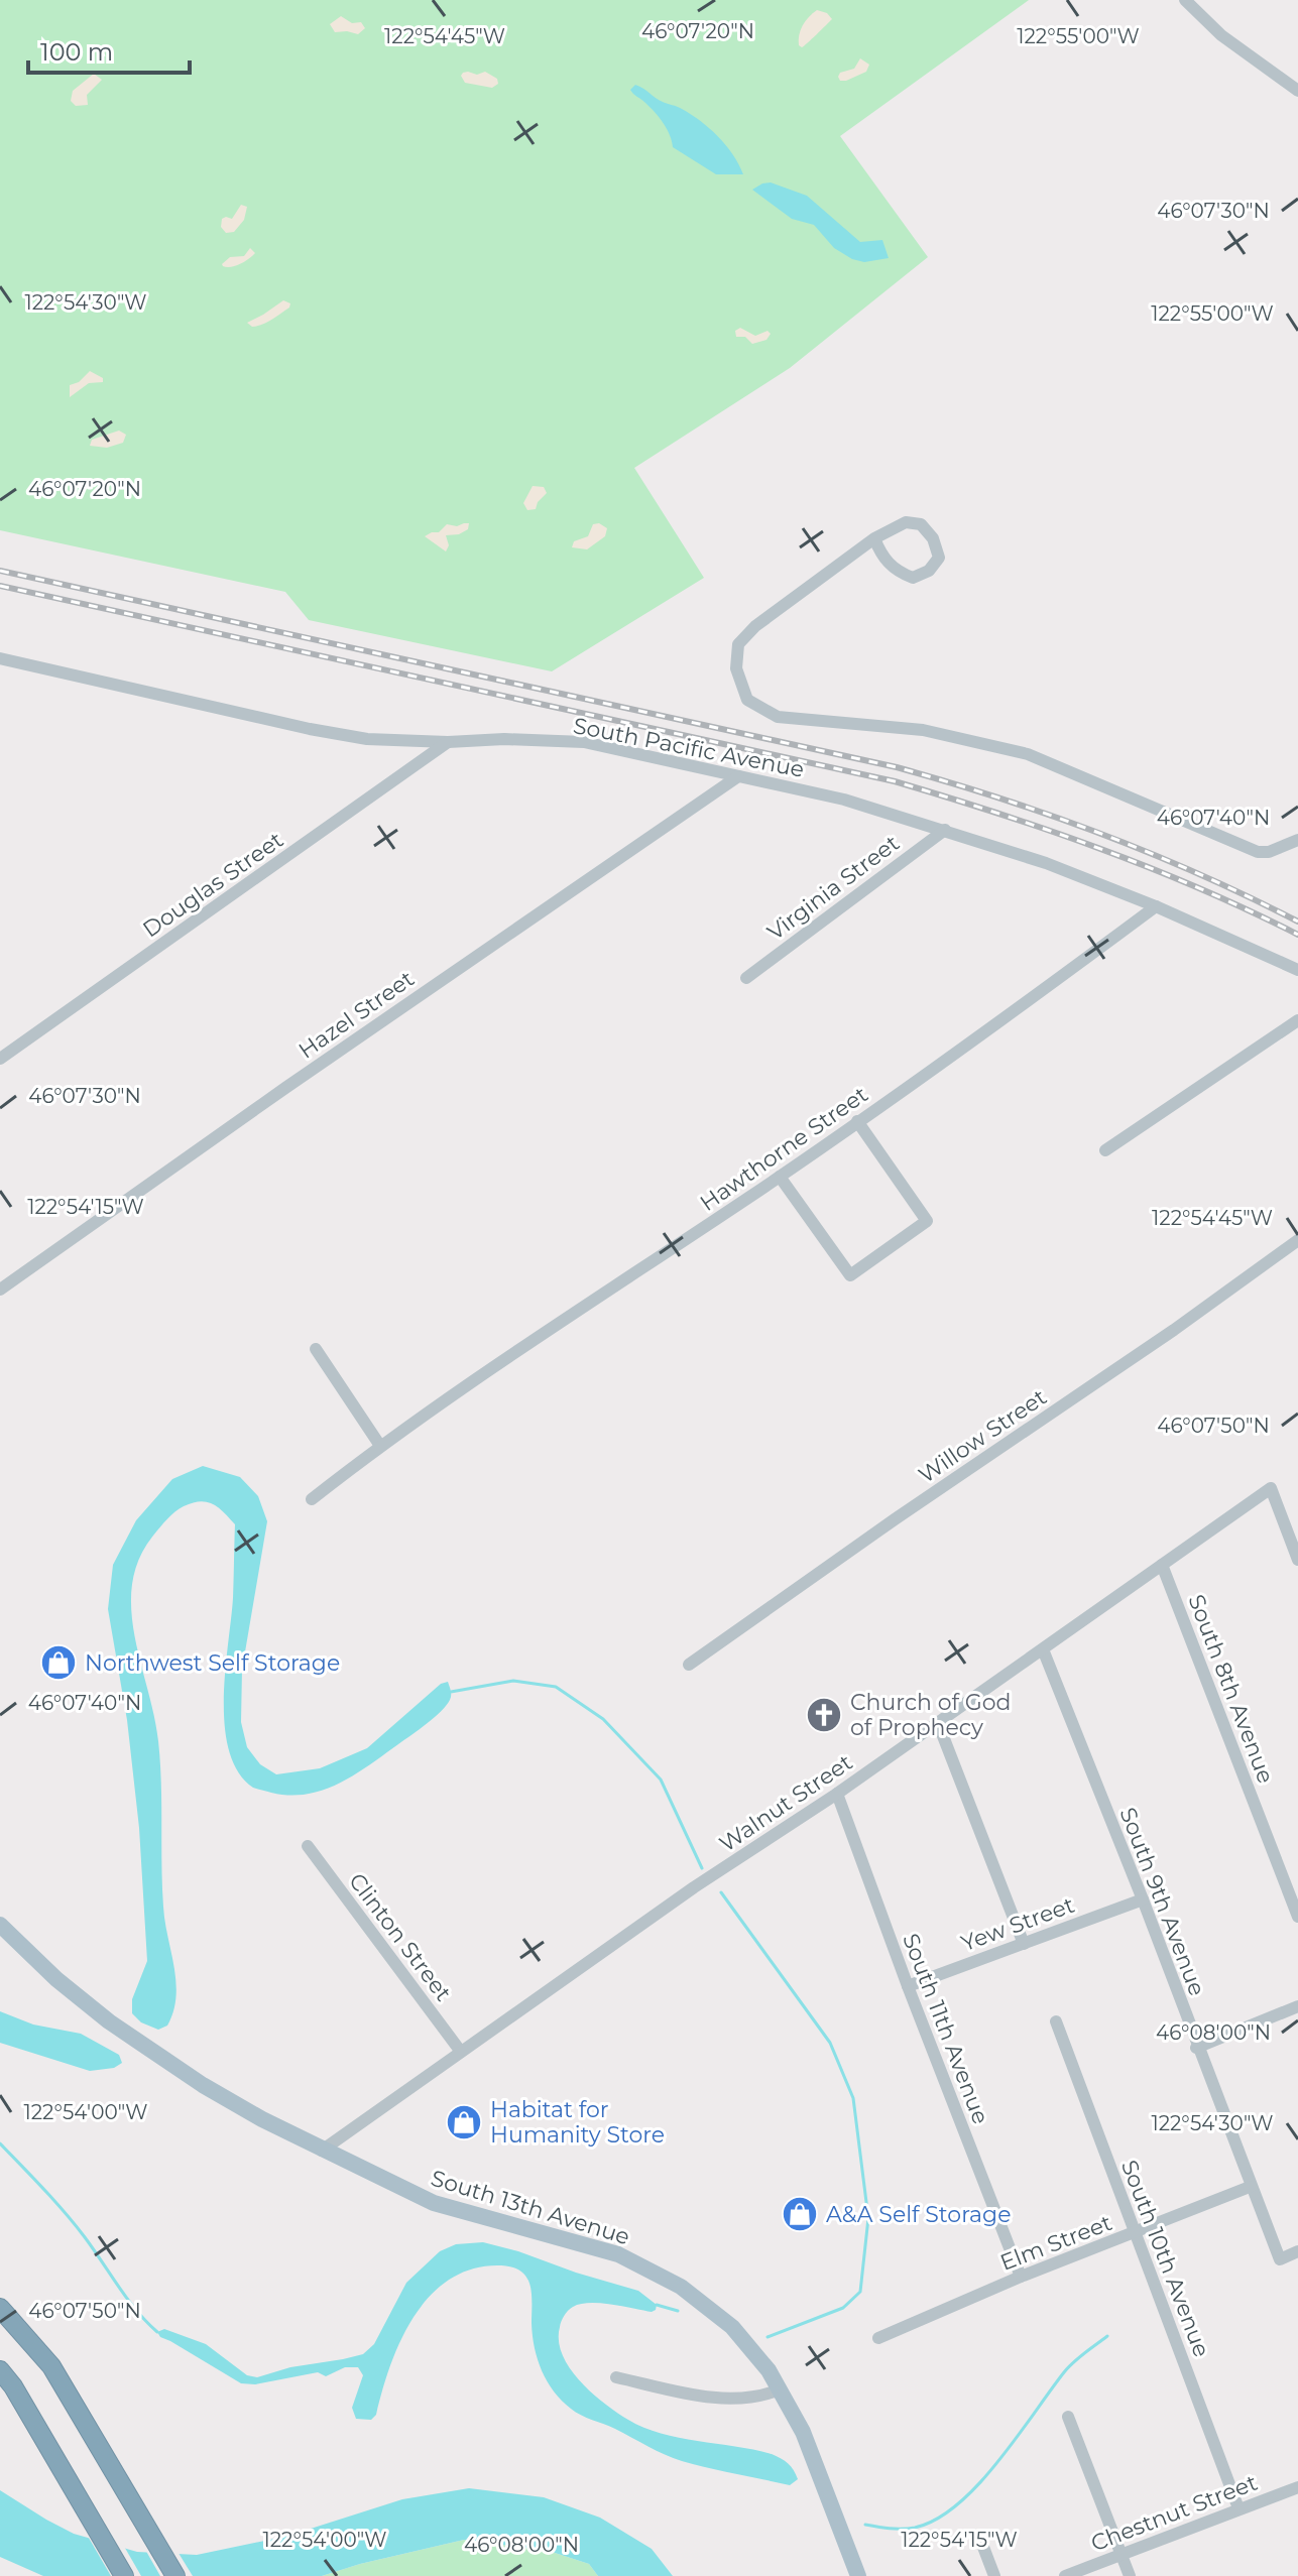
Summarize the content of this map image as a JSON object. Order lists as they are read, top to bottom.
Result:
{
  "streets": {
    "main road": ["South 13th Avenue"],
    "street": [
      "South Pacific Avenue",
      "Douglas Street",
      "Virginia Street",
      "Hazel Street",
      "Hawthorne Street",
      "Willow Street",
      "South 8th Avenue",
      "Walnut Street",
      "South 9th Avenue",
      "Yew Street",
      "Clinton Street",
      "South 11th Avenue",
      "Elm Street",
      "South 10th Avenue",
      "Chestnut Street"
    ]
  },
  "crossings": [
    ["South Pacific Avenue", "Douglas Street"],
    ["South Pacific Avenue", "Virginia Street"],
    ["South Pacific Avenue", "Hazel Street"],
    ["South Pacific Avenue", "Hawthorne Street"],
    ["South 8th Avenue", "Walnut Street"],
    ["Walnut Street", "South 9th Avenue"],
    ["Walnut Street", "Clinton Street"],
    ["Walnut Street", "South 11th Avenue"],
    ["Walnut Street", "South 13th Avenue"],
    ["South 9th Avenue", "Yew Street"],
    ["South 9th Avenue", "Elm Street"],
    ["Yew Street", "South 11th Avenue"],
    ["South 11th Avenue", "Elm Street"],
    ["Elm Street", "South 10th Avenue"],
    ["South 10th Avenue", "Chestnut Street"]
  ],
  "places": {
    "shop": ["Northwest Self Storage", "Habitat for Humanity Store", "A&A Self Storage"],
    "church": ["Church of God of Prophecy"]
  },
  "scale_bar": "100 m",
  "coordinates": [
    "46°07'20\"N",
    "122°54'45\"W",
    "122°55'00\"W",
    "46°07'30\"N",
    "122°54'30\"W",
    "46°07'40\"N",
    "122°54'15\"W",
    "46°07'50\"N",
    "46°08'00\"N",
    "122°54'00\"W"
  ]
}
